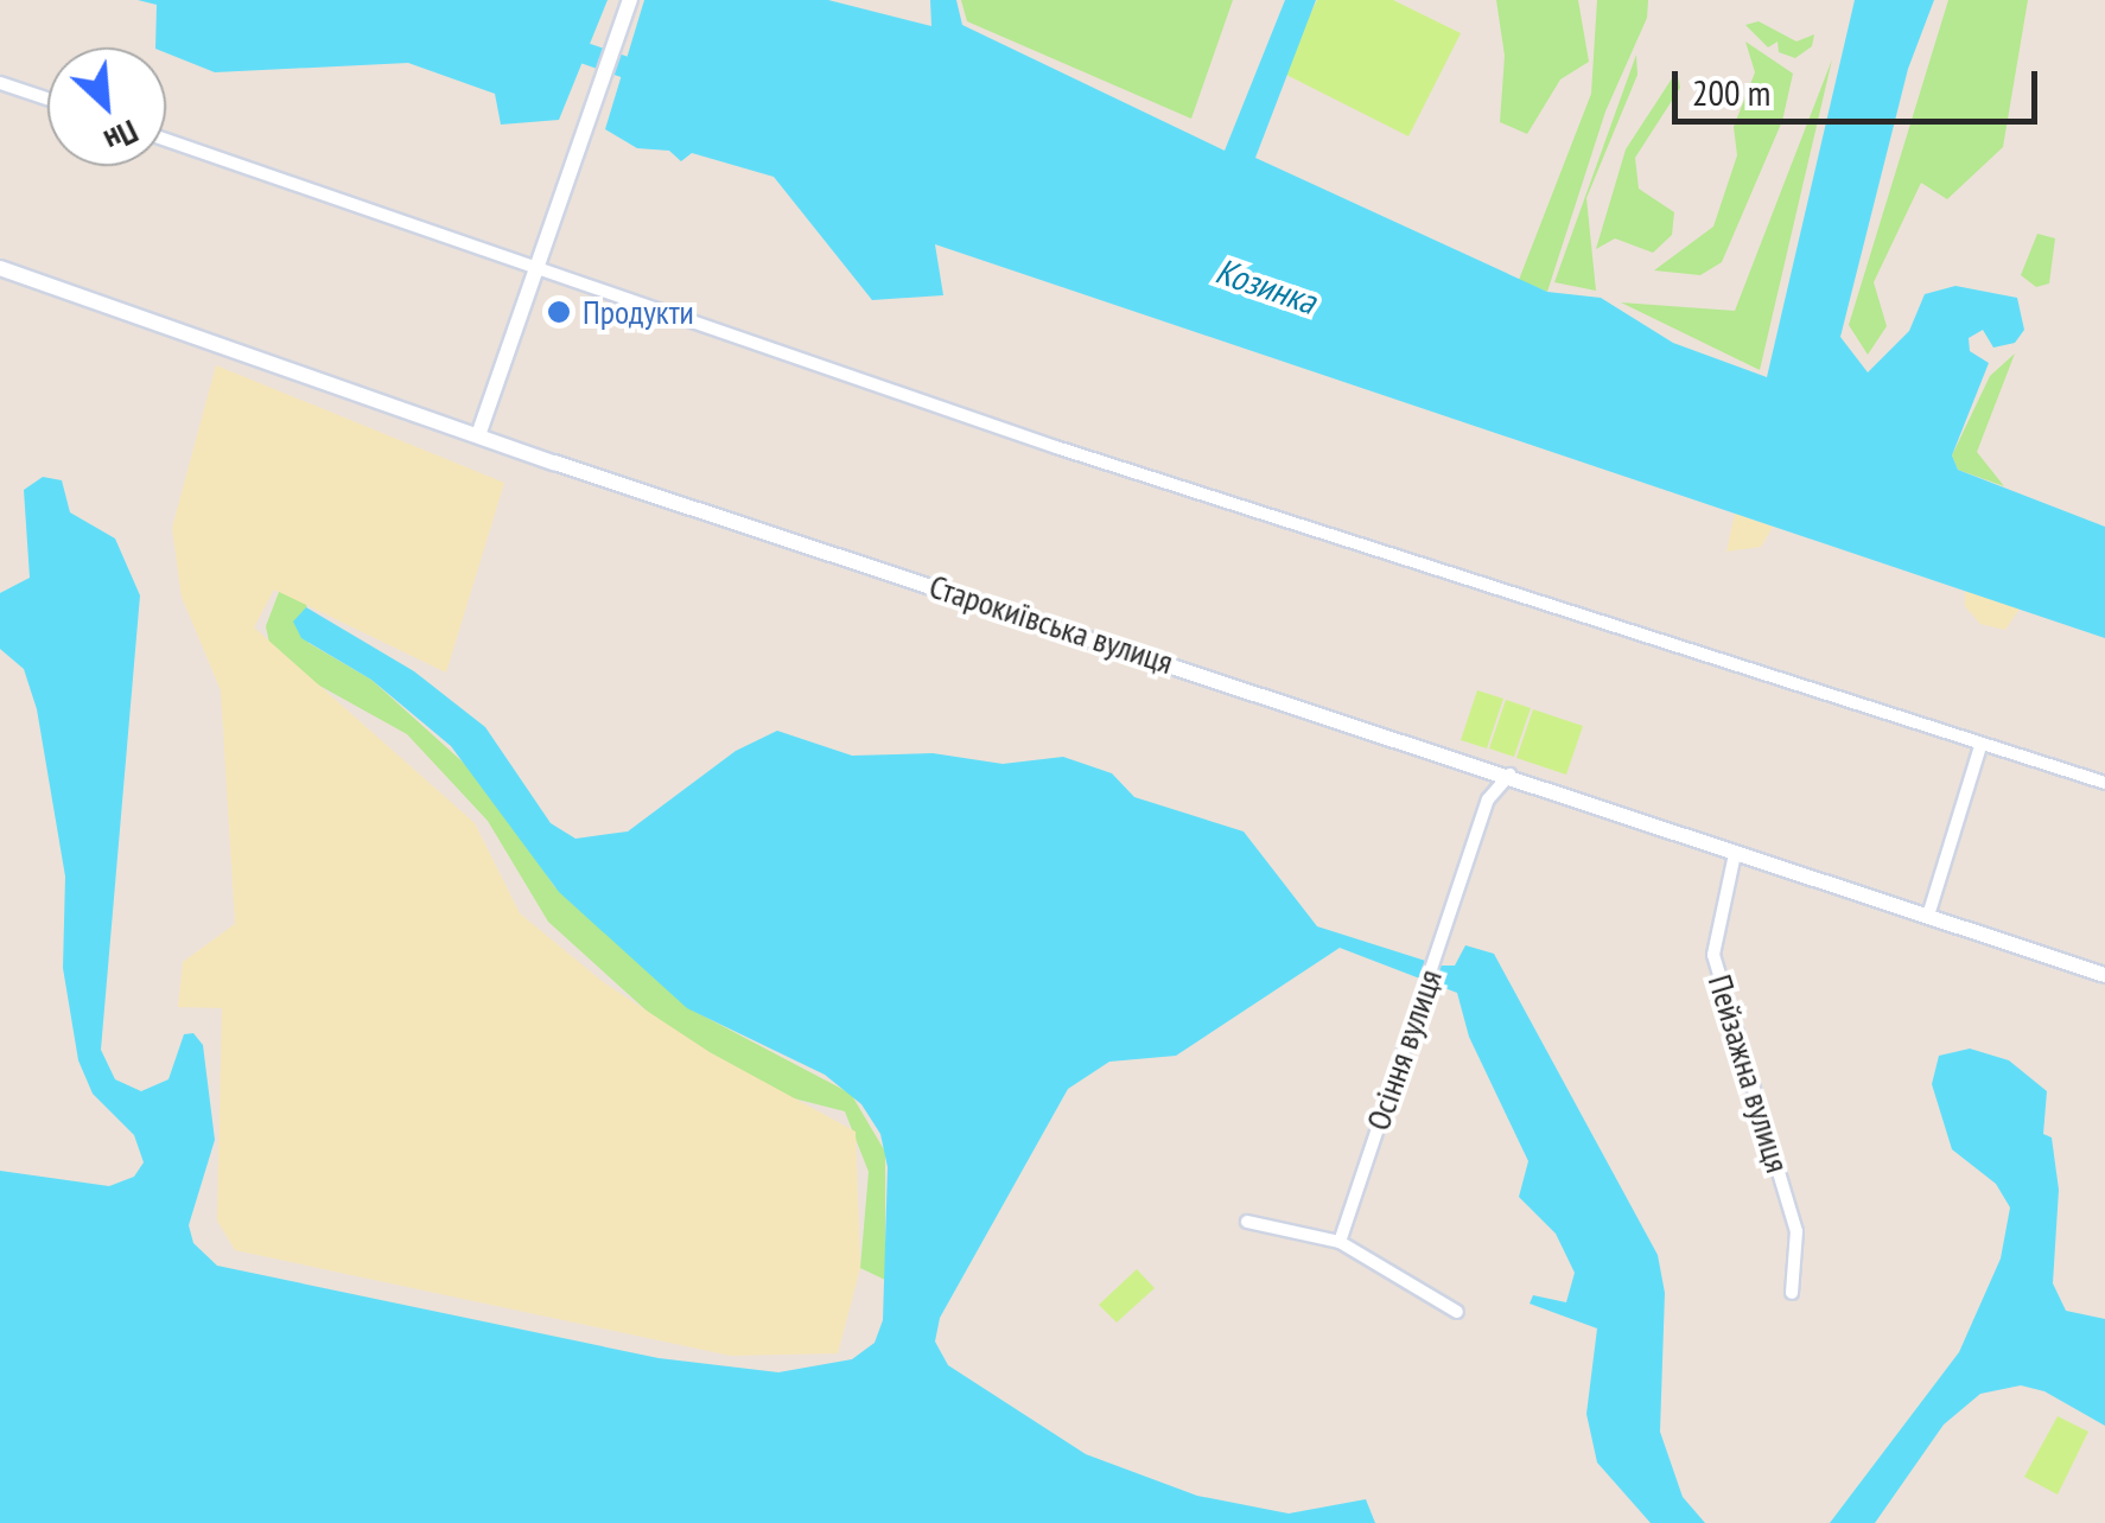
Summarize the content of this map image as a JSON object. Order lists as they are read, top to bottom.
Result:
{
  "streets": {
    "street": ["Старокиївська вулиця", "Осіння вулиця", "Пейзажна вулиця"]
  },
  "crossings": [
    ["Старокиївська вулиця", "Осіння вулиця"],
    ["Старокиївська вулиця", "Пейзажна вулиця"]
  ],
  "water": ["Козинка"],
  "places": ["Продукти"],
  "scale_bar": "200 m",
  "north": "bottom right"
}
